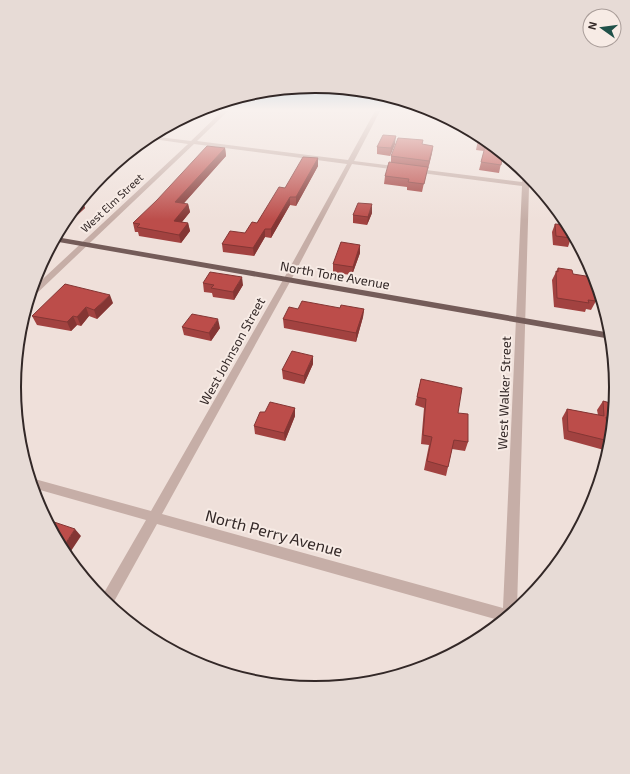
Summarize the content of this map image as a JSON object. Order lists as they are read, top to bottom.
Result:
{
  "streets": {
    "main road": ["North Tone Avenue"],
    "street": [
      "West Elm Street",
      "West Johnson Street",
      "West Walker Street",
      "North Perry Avenue"
    ]
  },
  "crossings": [
    ["West Elm Street", "North Tone Avenue"],
    ["North Tone Avenue", "West Johnson Street"],
    ["North Tone Avenue", "West Walker Street"],
    ["West Johnson Street", "North Perry Avenue"]
  ],
  "north": "left"
}
